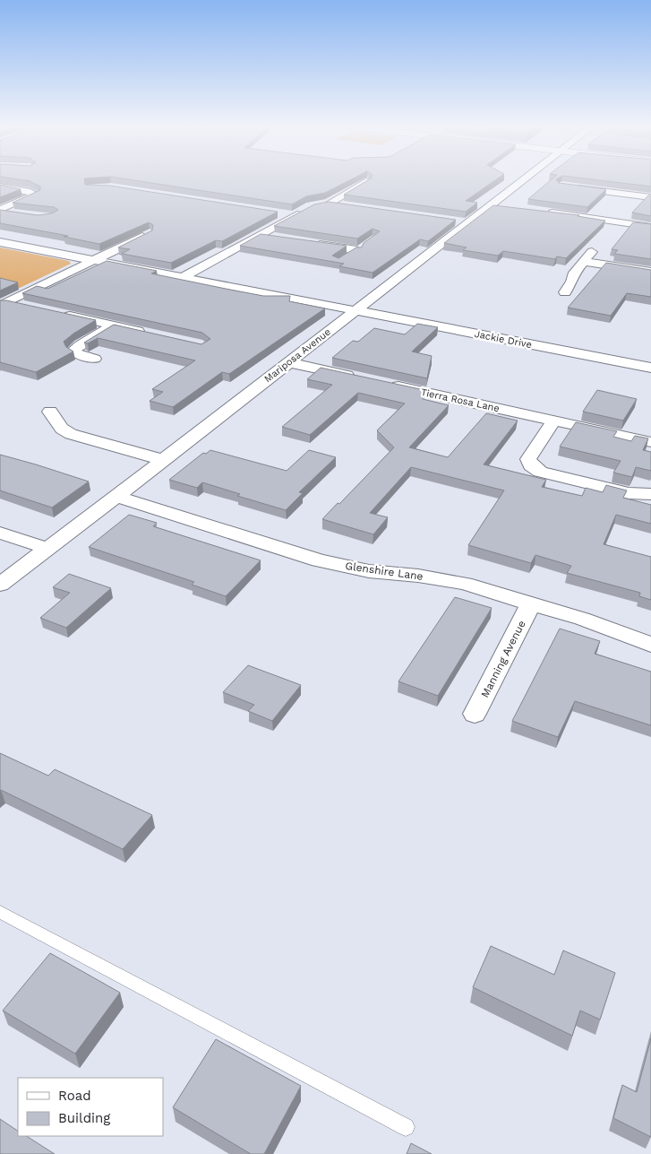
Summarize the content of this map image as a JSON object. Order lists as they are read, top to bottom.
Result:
{
  "streets": {
    "street": [
      "Jackie Drive",
      "Mariposa Avenue",
      "Tierra Rosa Lane",
      "Glenshire Lane",
      "Manning Avenue"
    ]
  },
  "crossings": [
    ["Jackie Drive", "Mariposa Avenue"],
    ["Mariposa Avenue", "Glenshire Lane"],
    ["Glenshire Lane", "Manning Avenue"]
  ],
  "legend": ["Road", "Building"]
}
